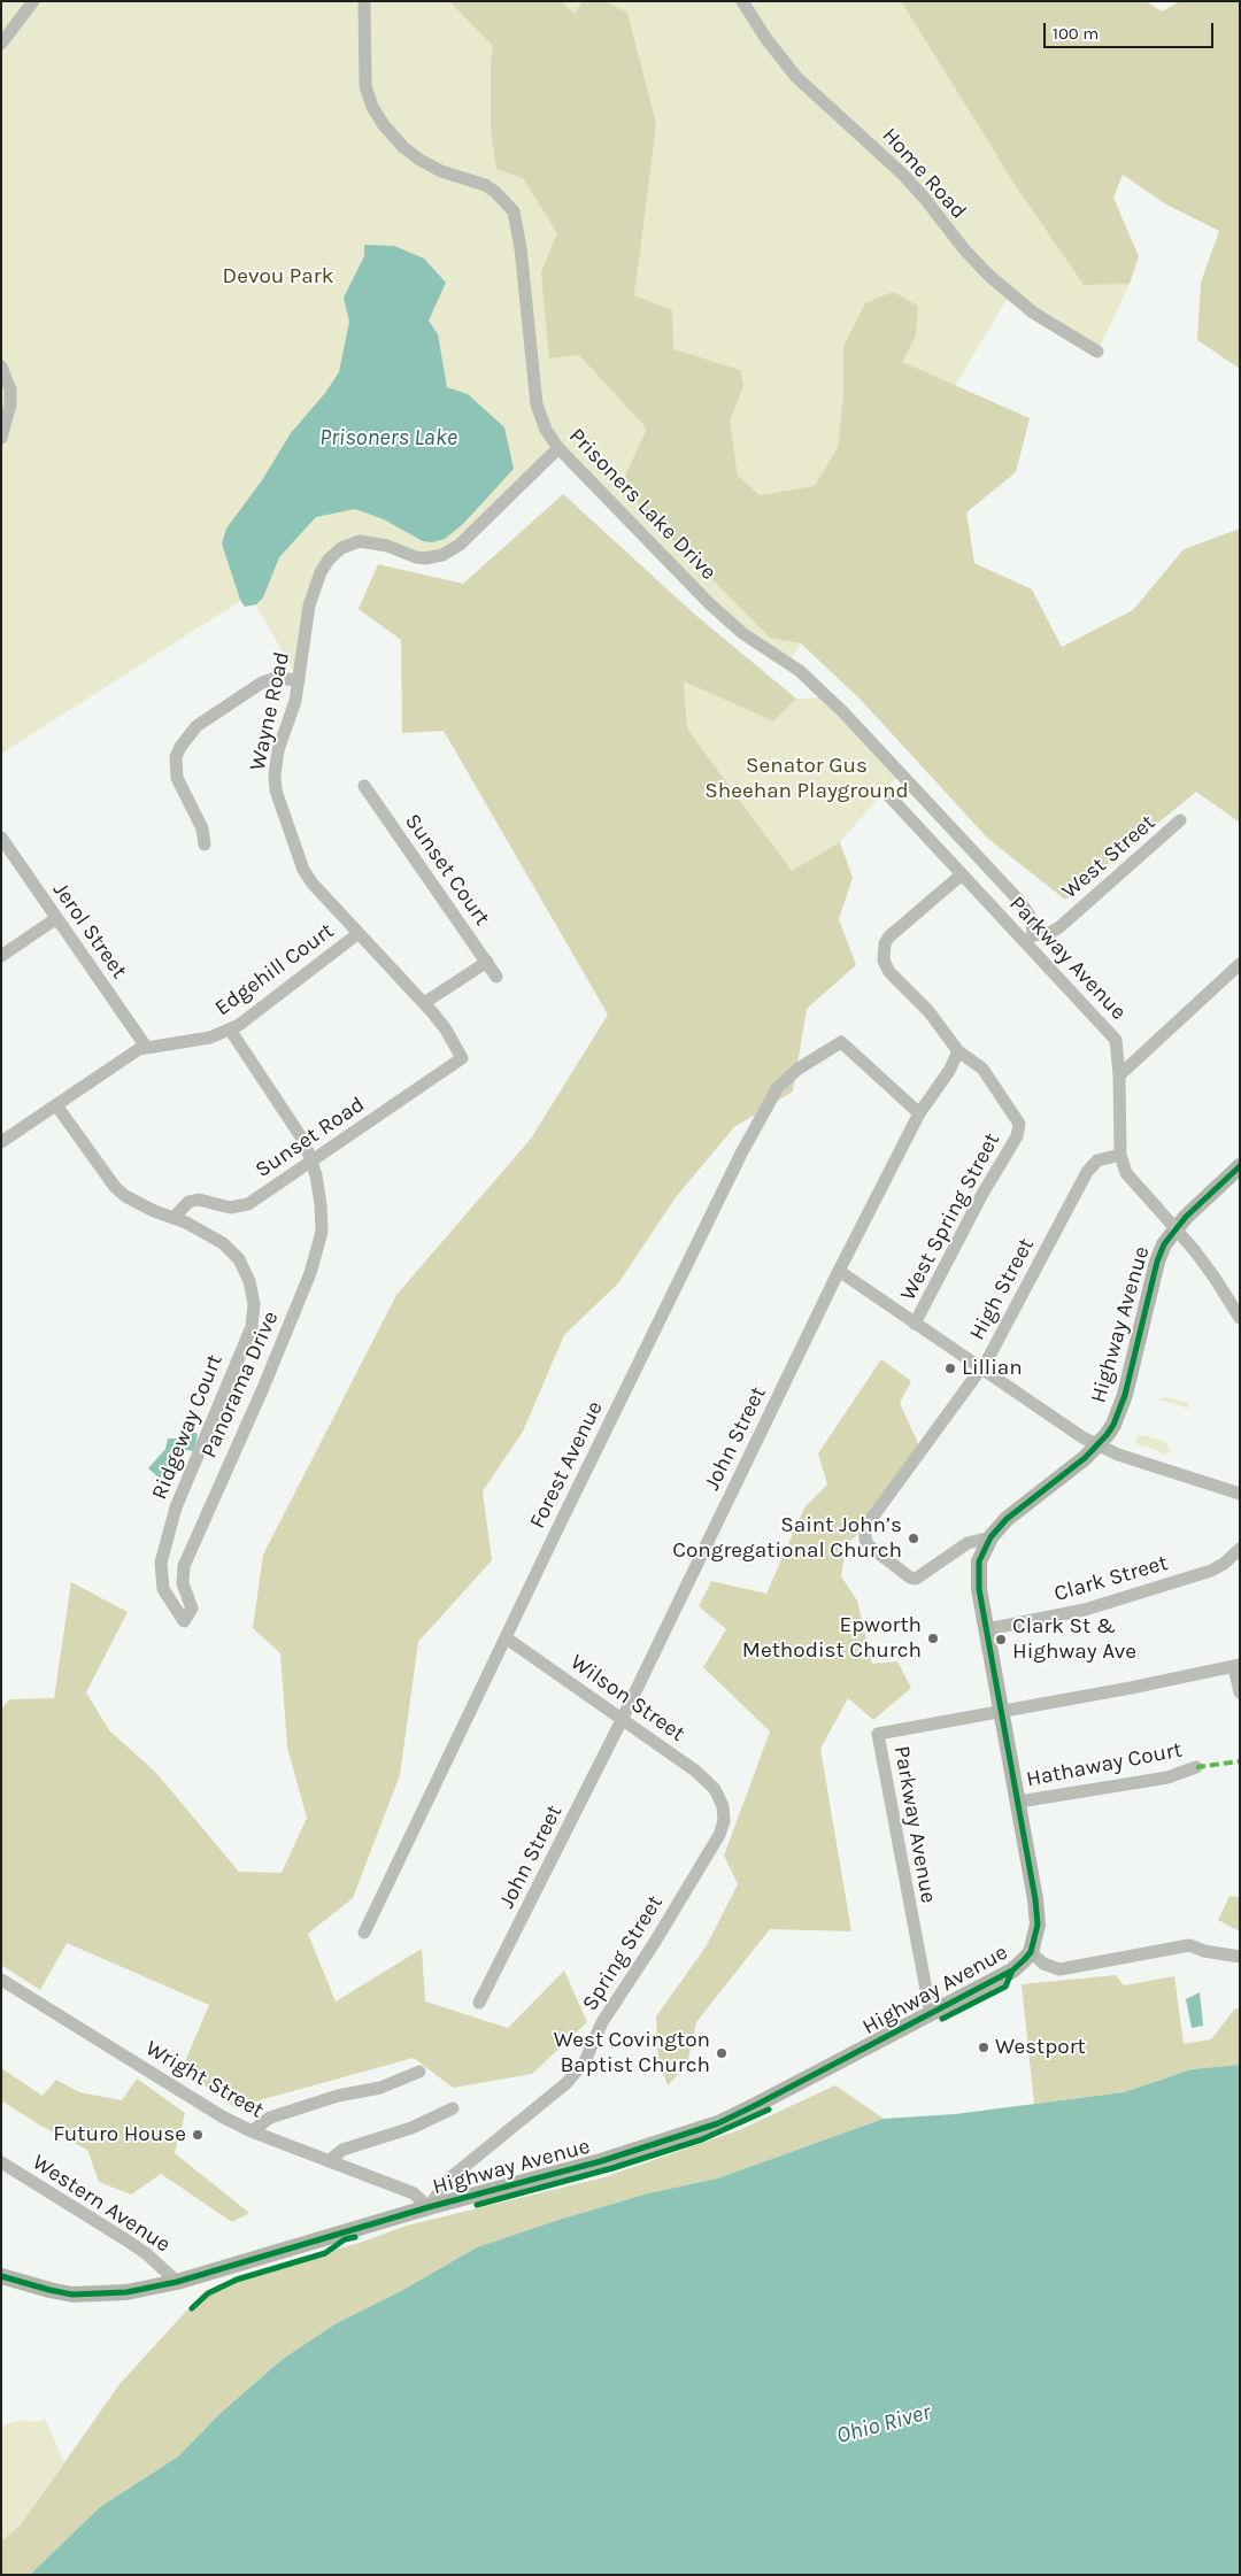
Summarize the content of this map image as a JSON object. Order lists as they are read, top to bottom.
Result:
{
  "streets": {
    "main road": ["Highway Avenue"],
    "street": [
      "Home Road",
      "Prisoners Lake Drive",
      "Wayne Road",
      "West Street",
      "Sunset Court",
      "Jerol Street",
      "Parkway Avenue",
      "Edgehill Court",
      "Sunset Road",
      "West Spring Street",
      "High Street",
      "Panorama Drive",
      "Ridgeway Court",
      "John Street",
      "Forest Avenue",
      "Clark Street",
      "Wilson Street",
      "Hathaway Court",
      "Spring Street",
      "Wright Street",
      "Western Avenue"
    ]
  },
  "crossings": [
    ["Prisoners Lake Drive", "Wayne Road"],
    ["Prisoners Lake Drive", "West Street"],
    ["Prisoners Lake Drive", "Parkway Avenue"],
    ["Wayne Road", "Edgehill Court"],
    ["Wayne Road", "Sunset Road"],
    ["West Street", "Parkway Avenue"],
    ["Jerol Street", "Edgehill Court"],
    ["Parkway Avenue", "West Spring Street"],
    ["Parkway Avenue", "High Street"],
    ["Parkway Avenue", "Highway Avenue"],
    ["Edgehill Court", "Panorama Drive"],
    ["Sunset Road", "Panorama Drive"],
    ["Sunset Road", "Ridgeway Court"],
    ["West Spring Street", "John Street"],
    ["High Street", "Highway Avenue"],
    ["Highway Avenue", "Clark Street"],
    ["Highway Avenue", "Hathaway Court"],
    ["Highway Avenue", "Spring Street"],
    ["Highway Avenue", "Wright Street"],
    ["Highway Avenue", "Western Avenue"],
    ["Panorama Drive", "Ridgeway Court"],
    ["John Street", "Forest Avenue"],
    ["John Street", "Wilson Street"],
    ["Forest Avenue", "Wilson Street"],
    ["Wilson Street", "Spring Street"],
    ["Spring Street", "Wright Street"]
  ],
  "water": ["Prisoners Lake", "Ohio River"],
  "parks": ["Devou Park", "Senator Gus Sheehan Playground"],
  "places": [
    "Lillian",
    "Saint John’s Congregational Church",
    "Epworth Methodist Church",
    "Clark St & Highway Ave",
    "Westport",
    "West Covington Baptist Church",
    "Futuro House"
  ],
  "scale_bar": "100 m"
}
